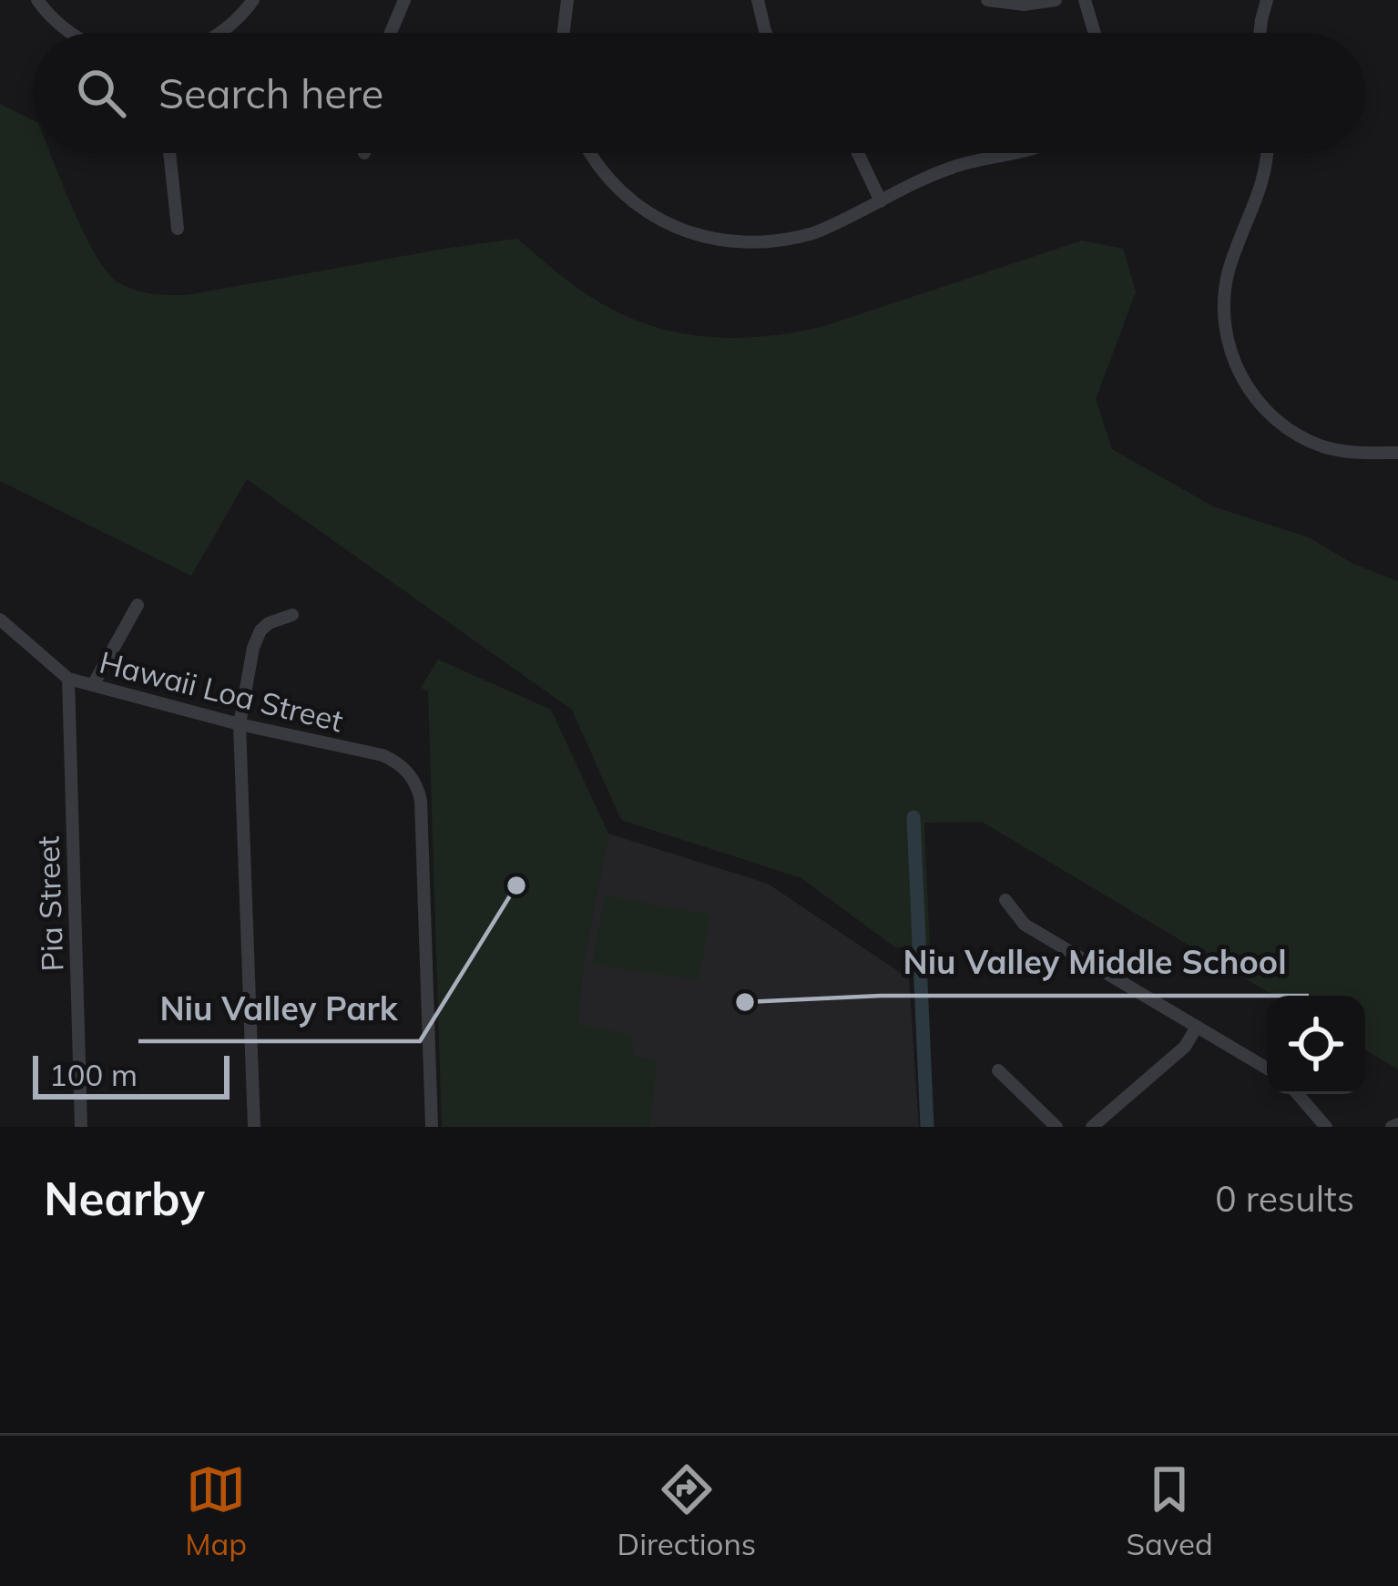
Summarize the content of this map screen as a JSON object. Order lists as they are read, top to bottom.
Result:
{
  "streets": {
    "street": ["Hawaii Loa Street", "Pia Street"]
  },
  "crossings": [
    ["Hawaii Loa Street", "Pia Street"]
  ],
  "places": ["Niu Valley Park", "Niu Valley Middle School"],
  "scale_bar": "100 m",
  "page": {
    "search": "Search here",
    "scale": "100 m",
    "heading": ["Nearby", "0 results"],
    "nav": ["Map", "Directions", "Saved"]
  }
}
